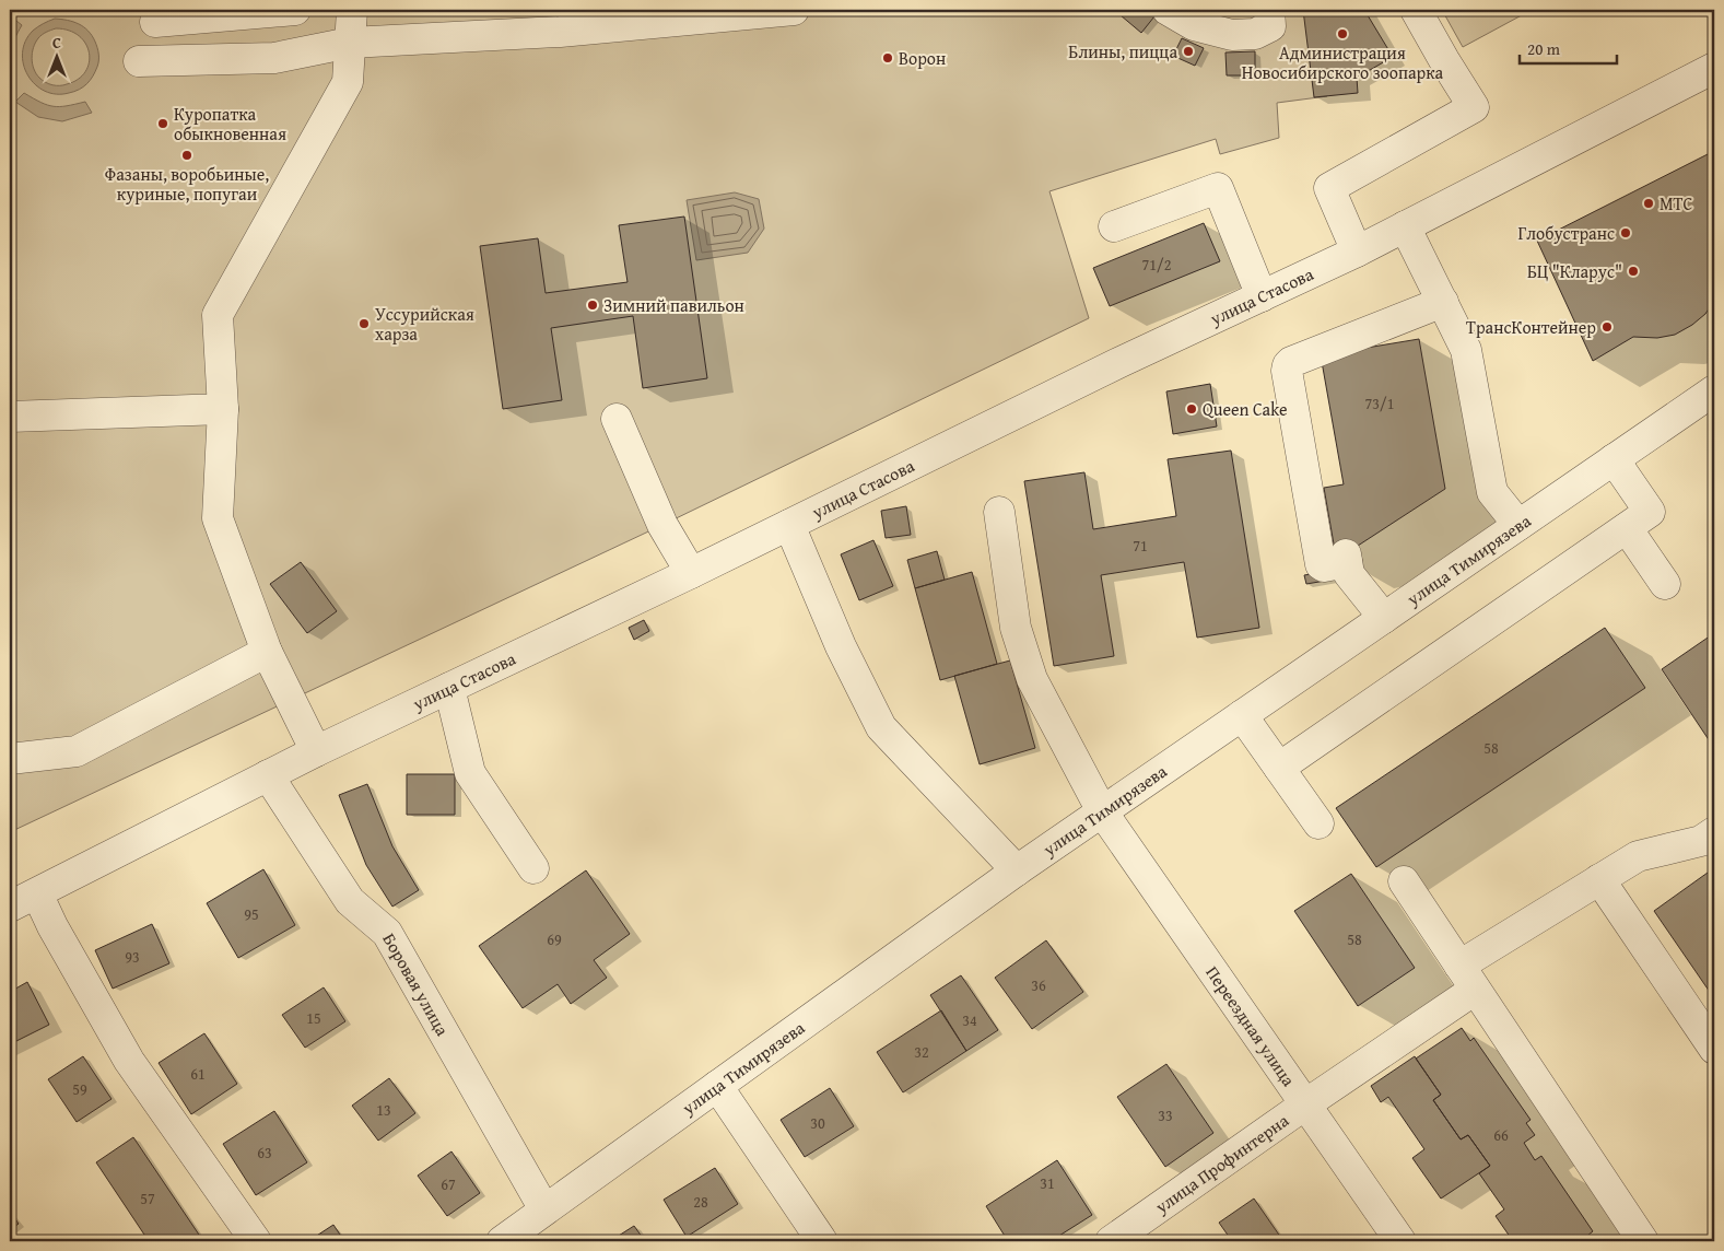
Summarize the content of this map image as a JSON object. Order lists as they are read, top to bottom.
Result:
{
  "streets": {
    "street": [
      "улица Стасова",
      "улица Тимирязева",
      "Боровая улица",
      "Переездная улица",
      "улица Профинтерна"
    ]
  },
  "crossings": [
    ["улица Стасова", "Боровая улица"],
    ["улица Тимирязева", "Боровая улица"],
    ["улица Тимирязева", "Переездная улица"],
    ["Переездная улица", "улица Профинтерна"]
  ],
  "places": [
    "Администрация Новосибирского зоопарка",
    "Блины, пицца",
    "Ворон",
    "Куропатка обыкновенная",
    "Фазаны, воробьиные, куриные, попугаи",
    "МТС",
    "Глобустранс",
    "БЦ \"Кларус\"",
    "Зимний павильон",
    "Уссурийская харза",
    "ТрансКонтейнер",
    "Queen Cake"
  ],
  "house_numbers": [
    "71/2",
    "73/1",
    "71",
    "58",
    "95",
    "69",
    "58",
    "93",
    "36",
    "15",
    "34",
    "32",
    "61",
    "59",
    "13",
    "33",
    "30",
    "66",
    "63",
    "31",
    "67",
    "57",
    "28"
  ],
  "scale_bar": "20 m",
  "north": "top"
}
